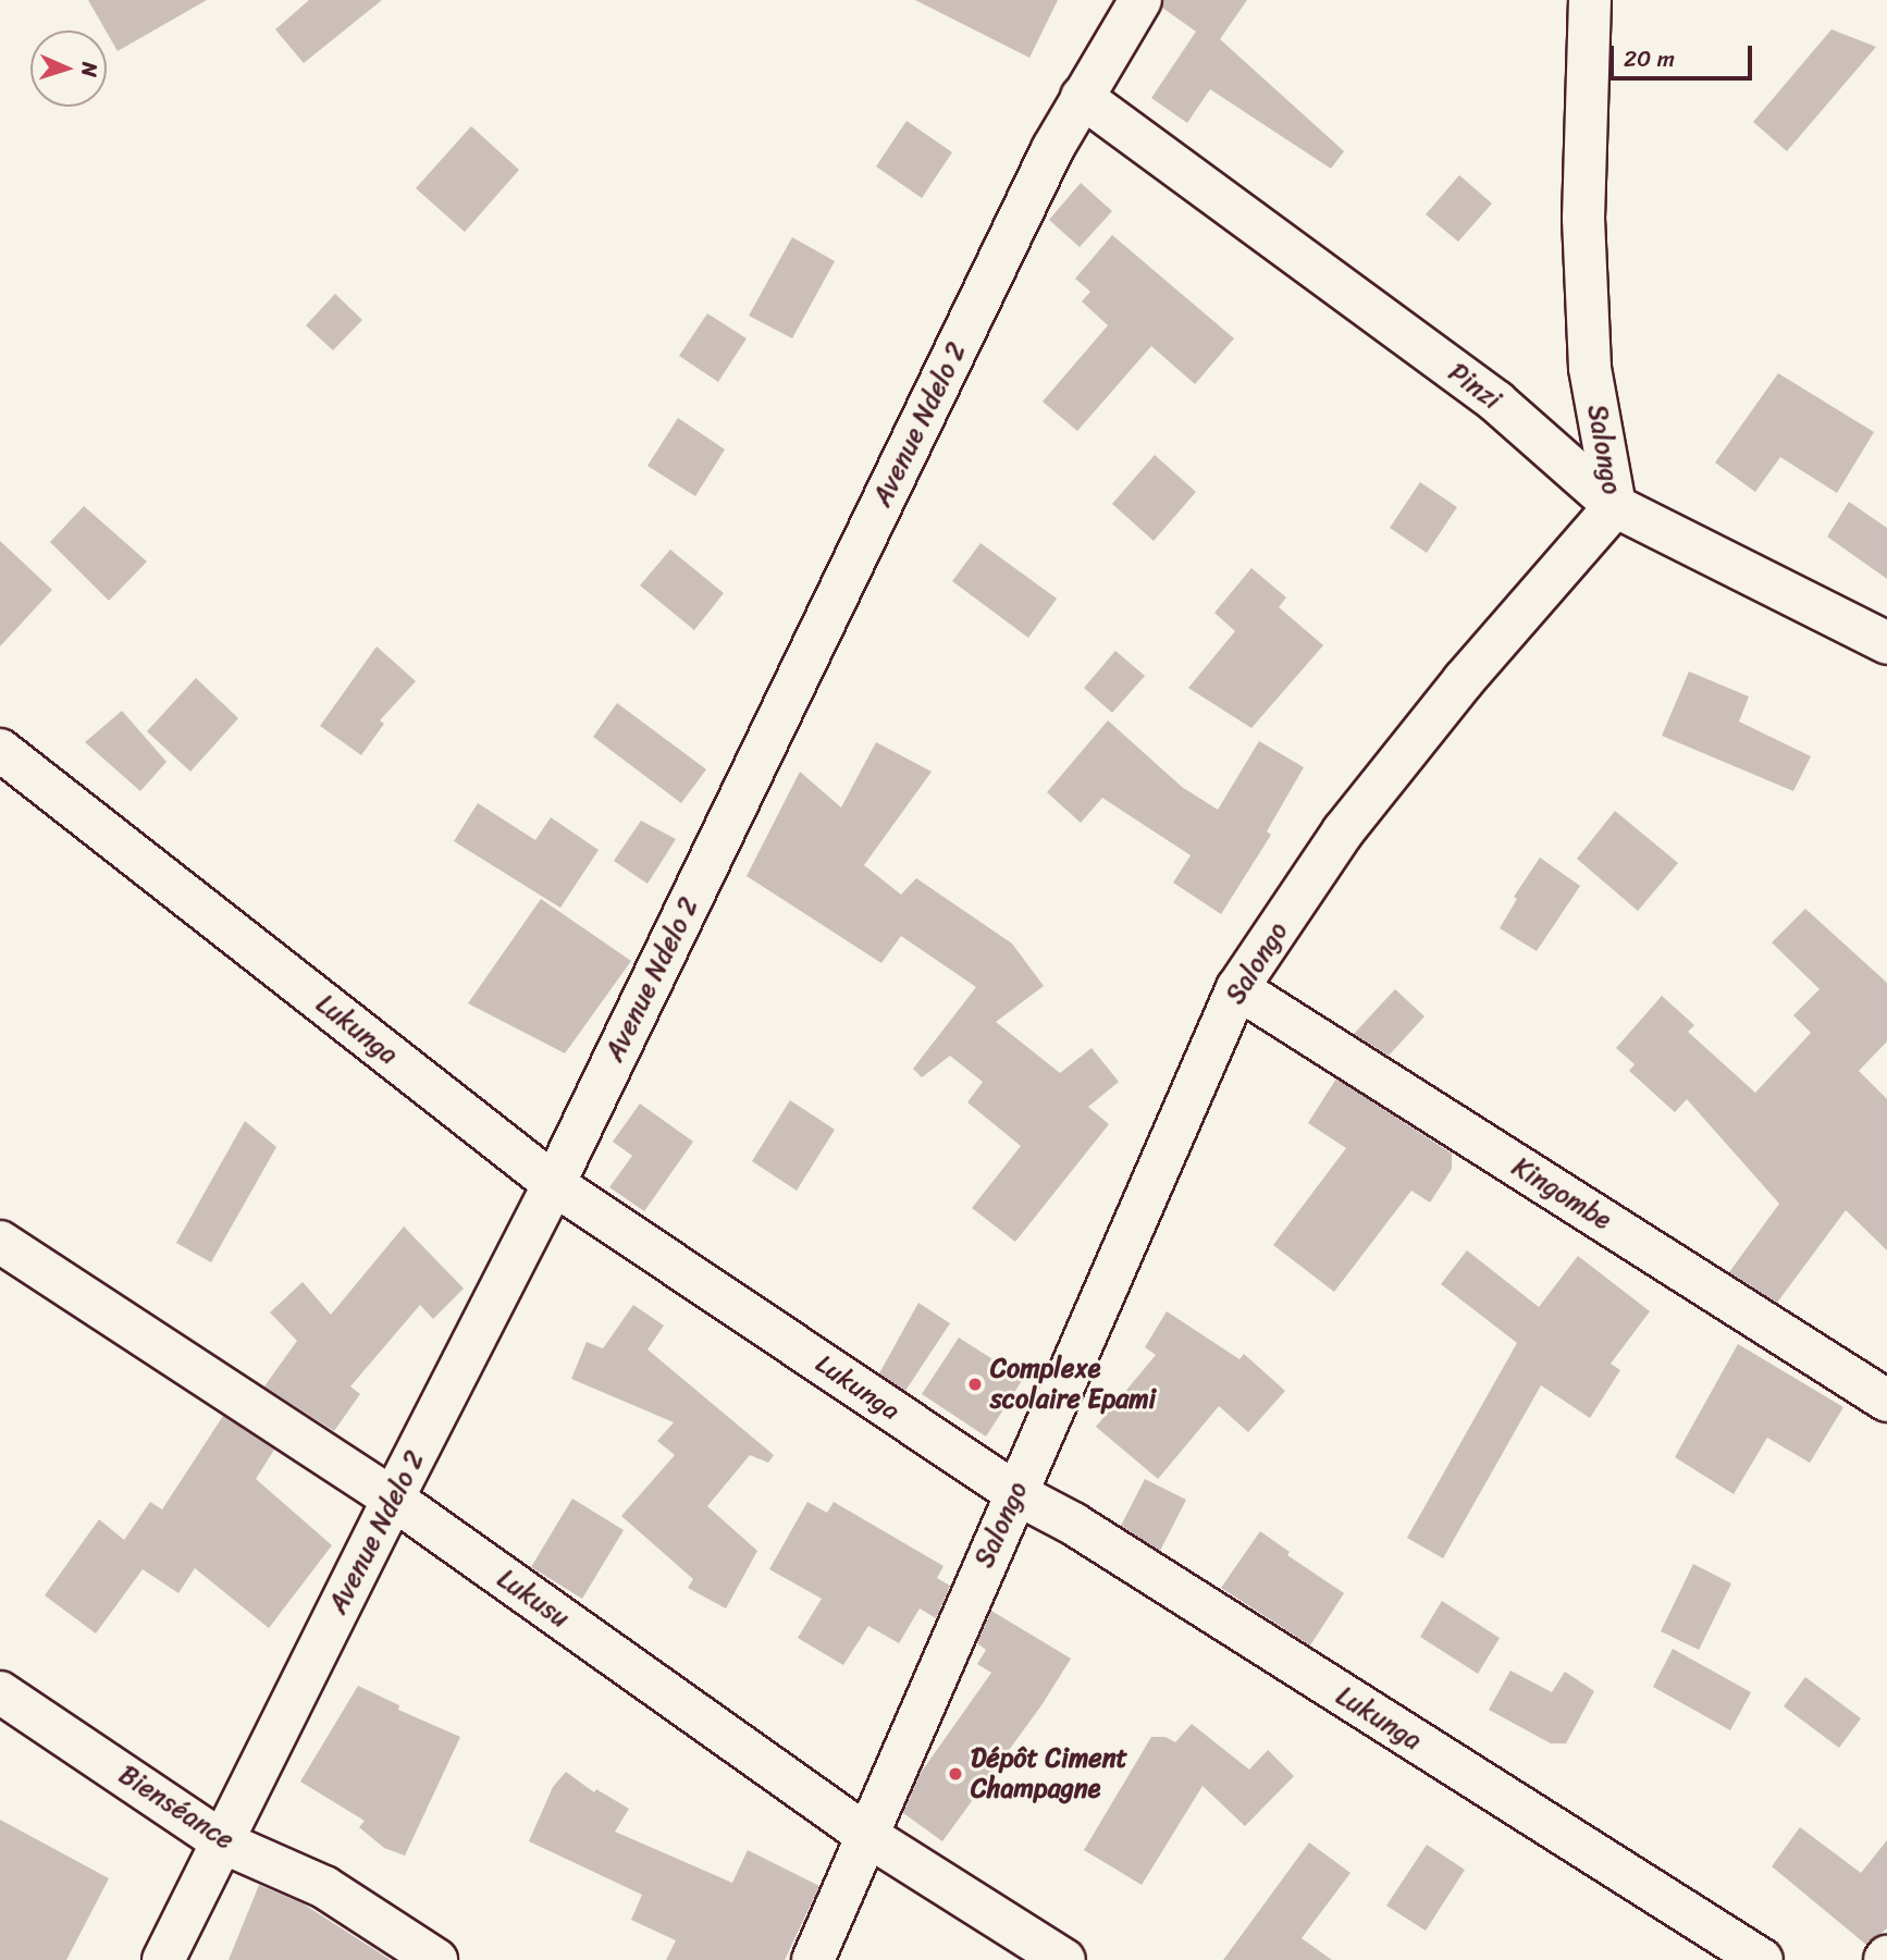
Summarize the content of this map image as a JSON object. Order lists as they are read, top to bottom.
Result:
{
  "streets": {
    "street": [
      "Pinzi",
      "Avenue Ndelo 2",
      "Salongo",
      "Lukunga",
      "Kingombe",
      "Lukusu",
      "Bienséance"
    ]
  },
  "crossings": [
    ["Pinzi", "Avenue Ndelo 2"],
    ["Pinzi", "Salongo"],
    ["Avenue Ndelo 2", "Lukunga"],
    ["Avenue Ndelo 2", "Lukusu"],
    ["Avenue Ndelo 2", "Bienséance"],
    ["Salongo", "Lukunga"],
    ["Salongo", "Kingombe"],
    ["Salongo", "Lukusu"]
  ],
  "places": ["Complexe scolaire Epami", "Dépôt Ciment Champagne"],
  "scale_bar": "20 m",
  "north": "right"
}
